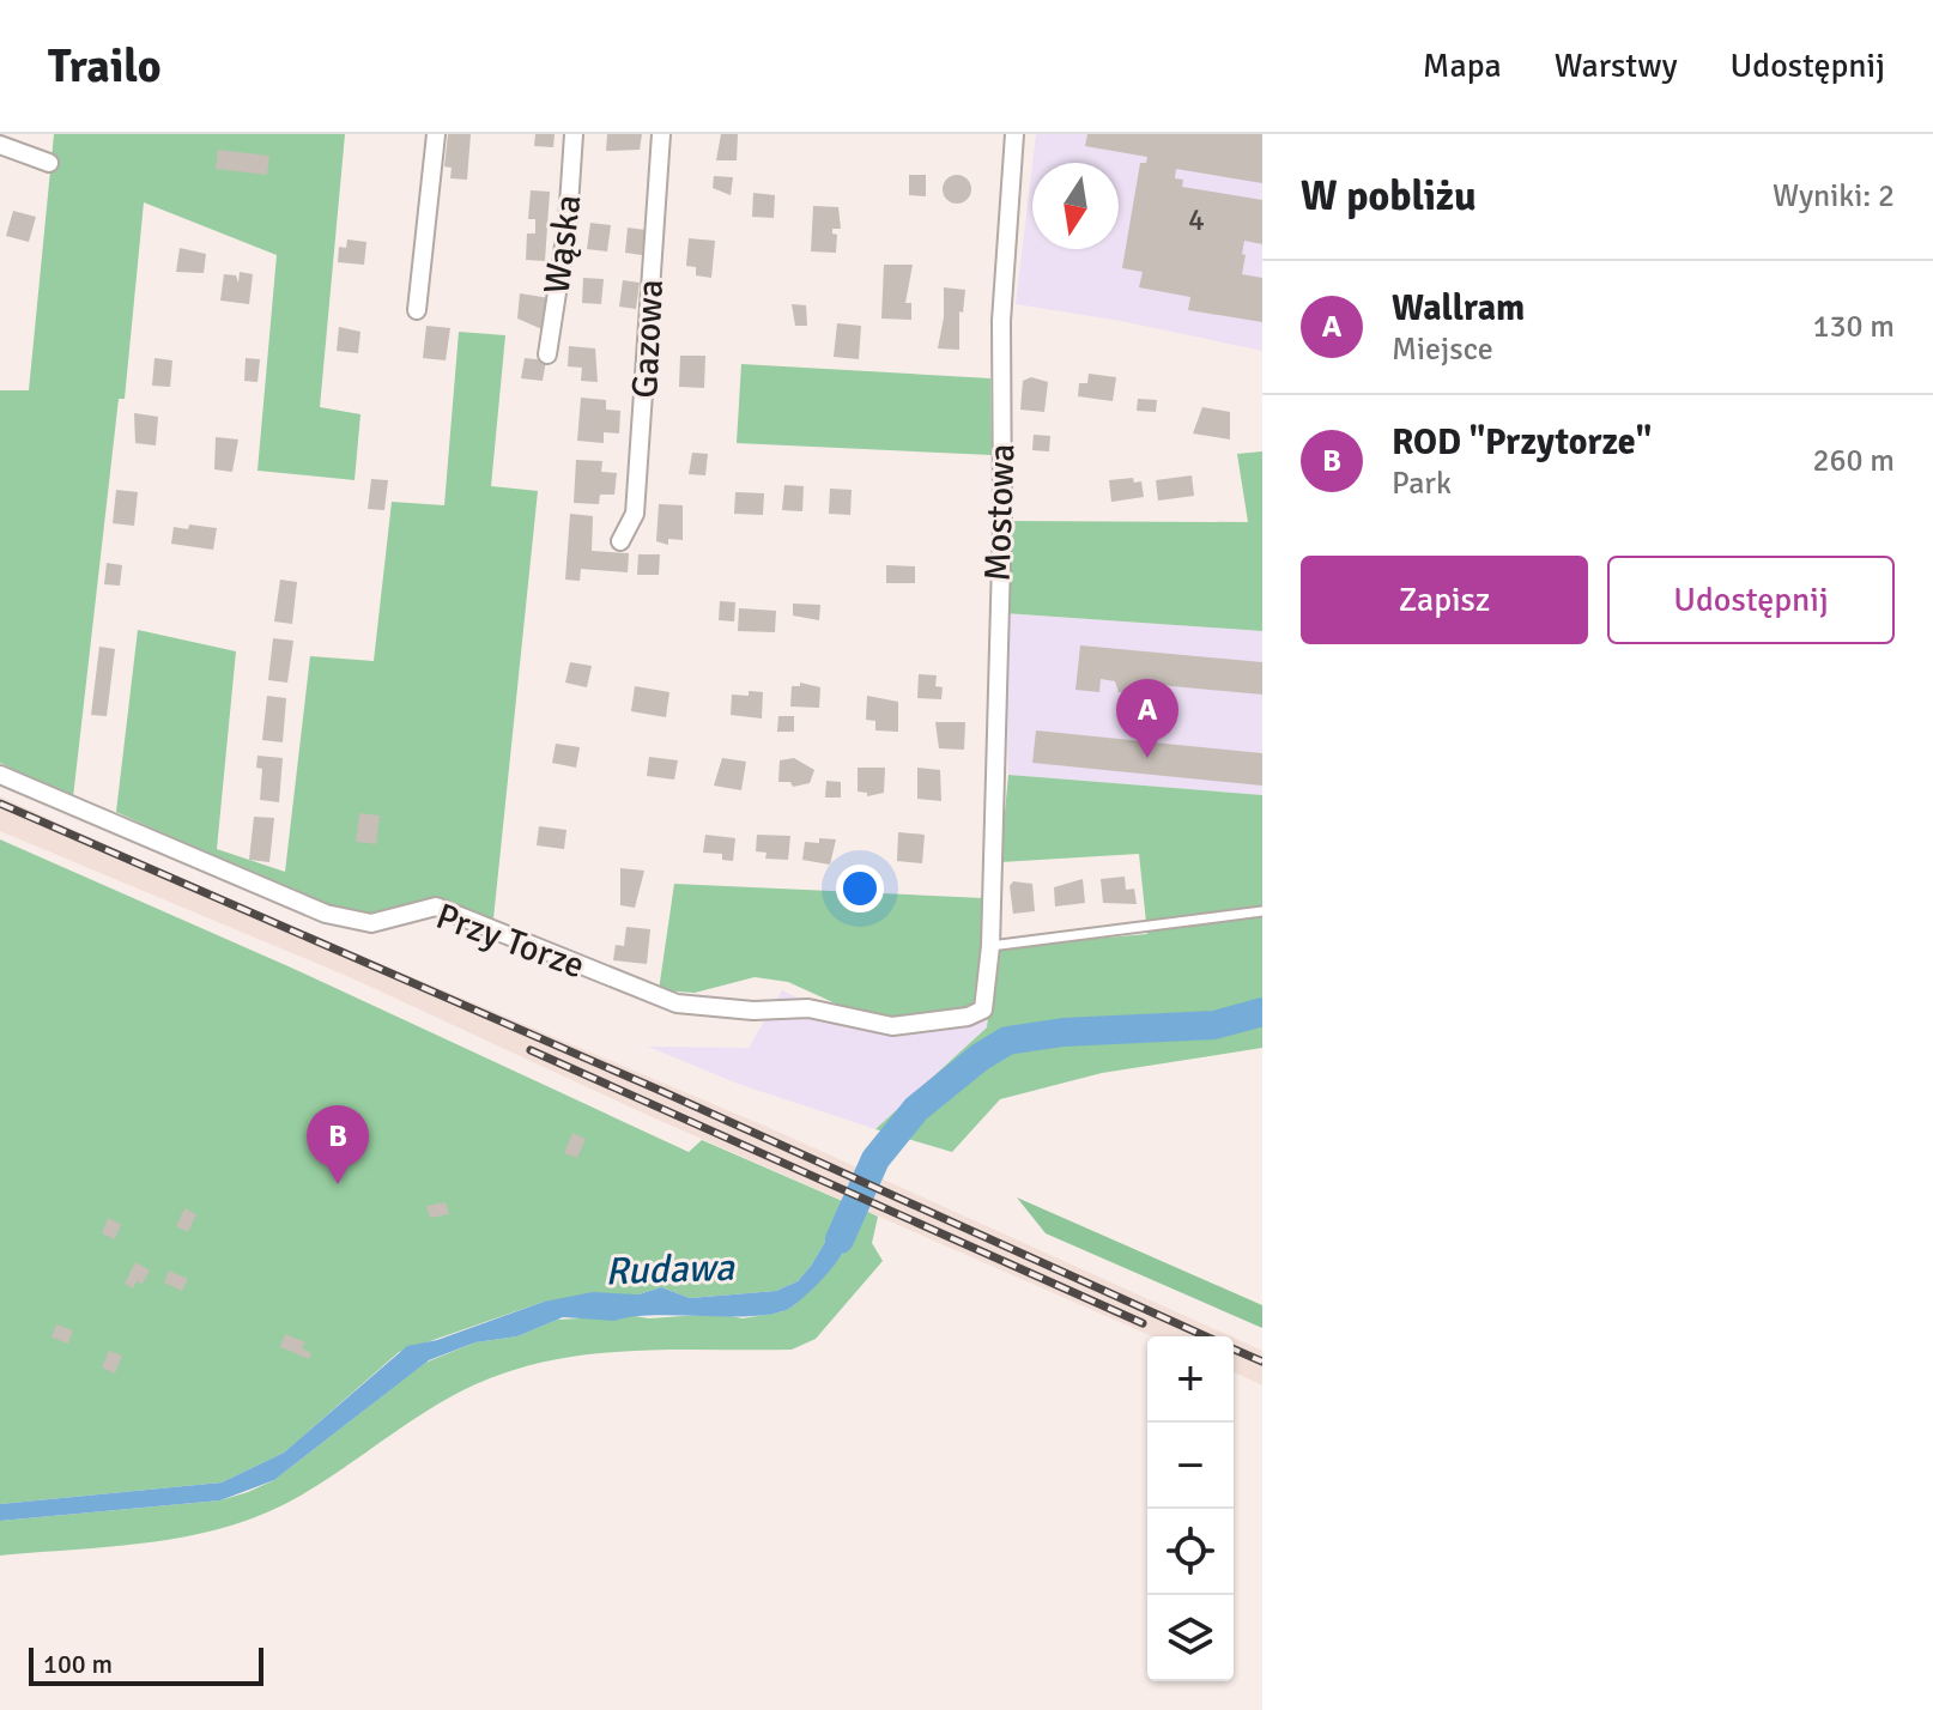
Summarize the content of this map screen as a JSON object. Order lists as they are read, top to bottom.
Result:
{
  "streets": {
    "street": [
      "Wąska",
      "Gazowa",
      "Mostowa",
      "Przy Torze"
    ]
  },
  "crossings": [
    ["Mostowa", "Przy Torze"]
  ],
  "water": ["Rudawa"],
  "house_numbers": ["4"],
  "scale_bar": "100 m",
  "north": "bottom",
  "page": {
    "header": "Trailo",
    "nav": ["Mapa", "Warstwy", "Udostępnij"],
    "heading": ["W pobliżu", "Wyniki: 2"],
    "list": [
      {
        "mark": "A",
        "name": "Wallram",
        "note": "Miejsce",
        "value": "130 m"
      },
      {
        "mark": "B",
        "name": "ROD \"Przytorze\"",
        "note": "Park",
        "value": "260 m"
      }
    ],
    "buttons": ["Zapisz", "Udostępnij"],
    "pins": ["A", "B"],
    "map_buttons": ["+", "−"],
    "scale": "100 m"
  }
}
